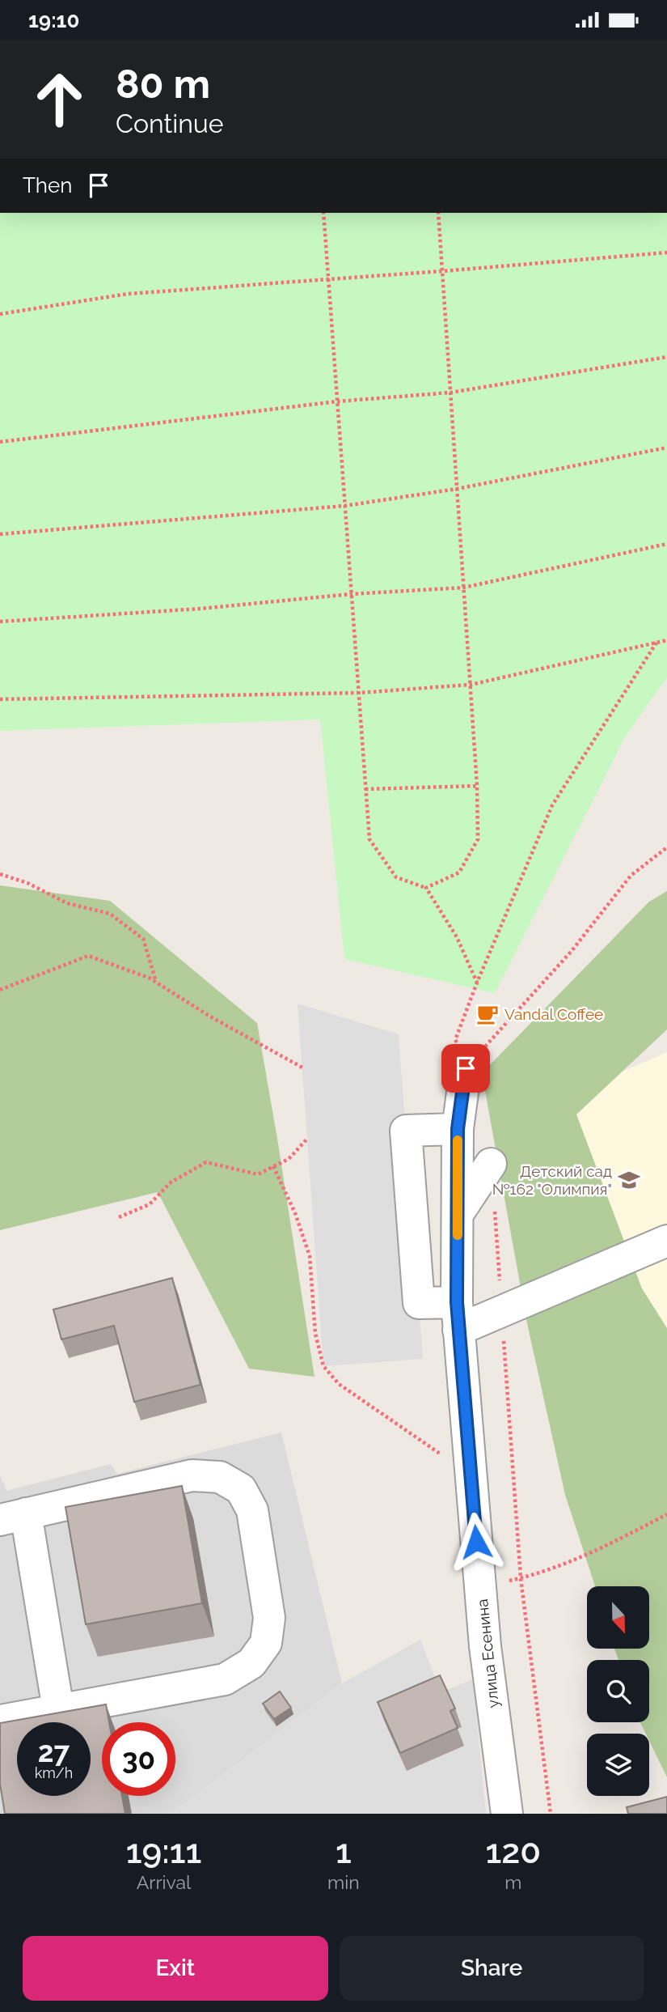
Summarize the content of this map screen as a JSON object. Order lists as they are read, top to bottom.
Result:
{
  "streets": {
    "street": ["улица Есенина"]
  },
  "places": {
    "cafe": ["Vandal Coffee"],
    "school or university": ["Детский сад №162 \"Олимпия\""]
  },
  "north": "bottom",
  "page": {
    "status": "19:10",
    "turn": ["80 m", "Continue"],
    "then": "Then",
    "speed": "27 km/h",
    "limit": "30",
    "eta": [
      "19:11",
      "Arrival",
      "1",
      "min",
      "120",
      "m"
    ],
    "buttons": ["Exit", "Share"]
  }
}
